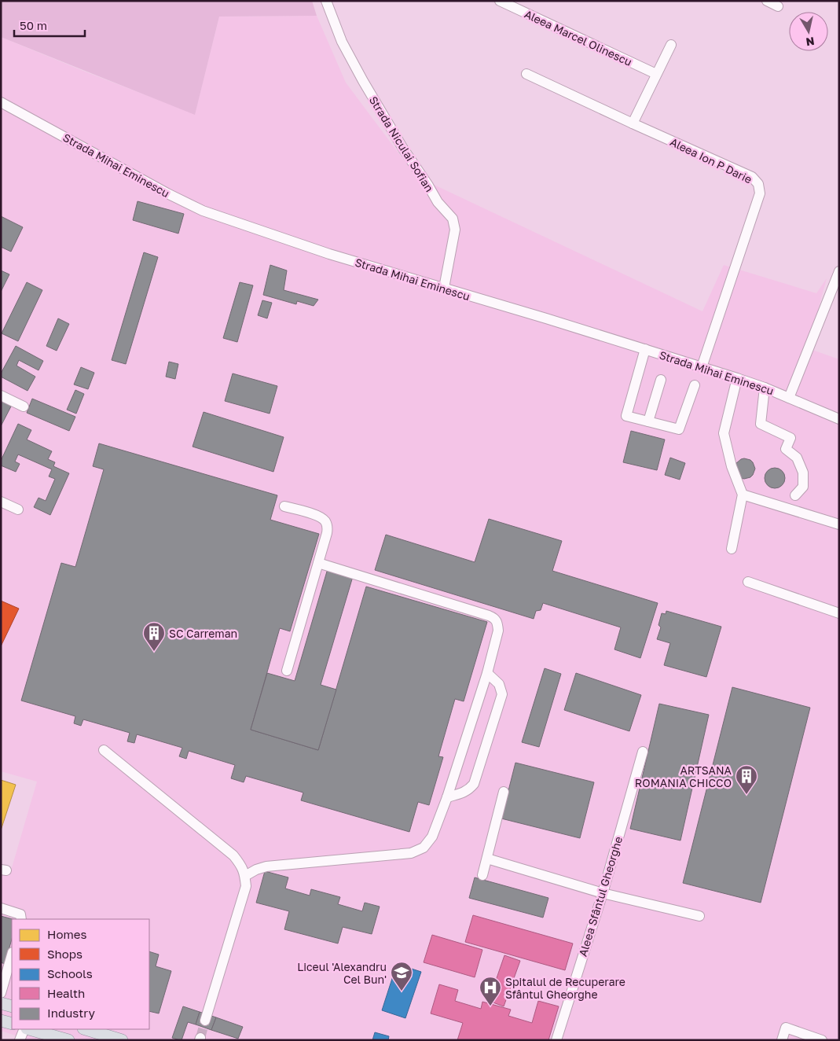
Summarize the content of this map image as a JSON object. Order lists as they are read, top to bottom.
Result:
{
  "streets": {
    "street": [
      "Aleea Marcel Olinescu",
      "Strada Niculai Sofian",
      "Aleea Ion P Darie",
      "Strada Mihai Eminescu",
      "Aleea Sfântul Gheorghe"
    ]
  },
  "crossings": [
    ["Strada Niculai Sofian", "Strada Mihai Eminescu"],
    ["Aleea Ion P Darie", "Strada Mihai Eminescu"]
  ],
  "places": {
    "building": ["SC Carreman", "ARTSANA ROMANIA CHICCO"],
    "school or university": ["Liceul 'Alexandru Cel Bun'"],
    "hospital": ["Spitalul de Recuperare Sfântul Gheorghe"]
  },
  "legend": [
    "Homes",
    "Shops",
    "Schools",
    "Health",
    "Industry"
  ],
  "scale_bar": "50 m",
  "north": "bottom"
}
